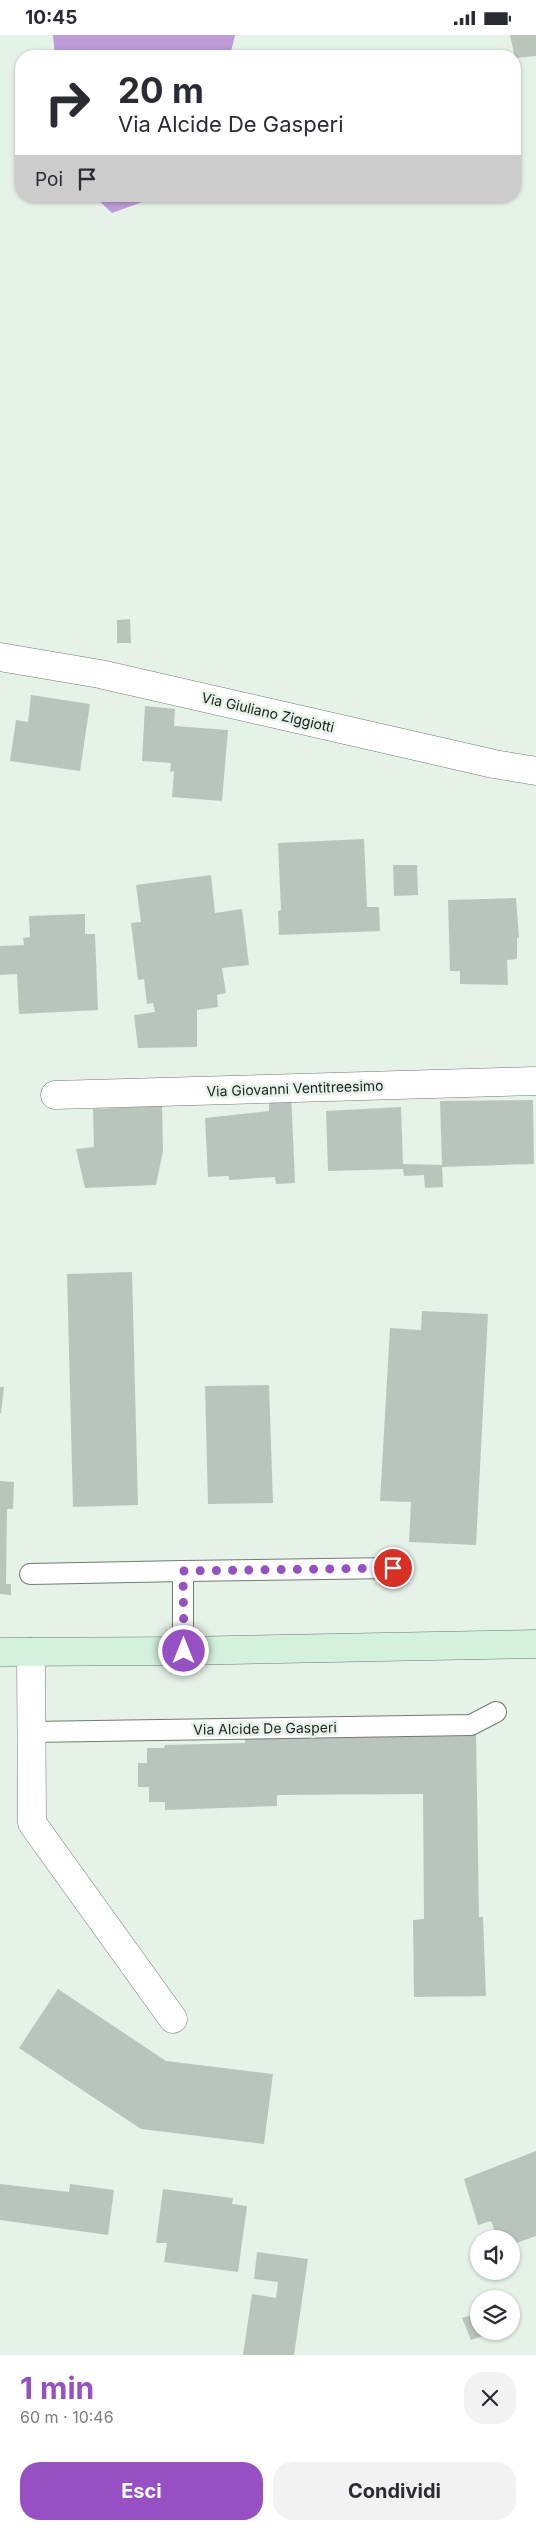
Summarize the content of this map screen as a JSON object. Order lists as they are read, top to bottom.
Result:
{
  "streets": {
    "street": ["Via Giuliano Ziggiotti", "Via Giovanni Ventitreesimo"],
    "lane": ["Via Alcide De Gasperi"]
  },
  "page": {
    "status": "10:45",
    "turn": ["20 m", "Via Alcide De Gasperi"],
    "then": "Poi",
    "heading": ["1 min", "60 m · 10:46"],
    "buttons": ["Esci", "Condividi"]
  }
}
